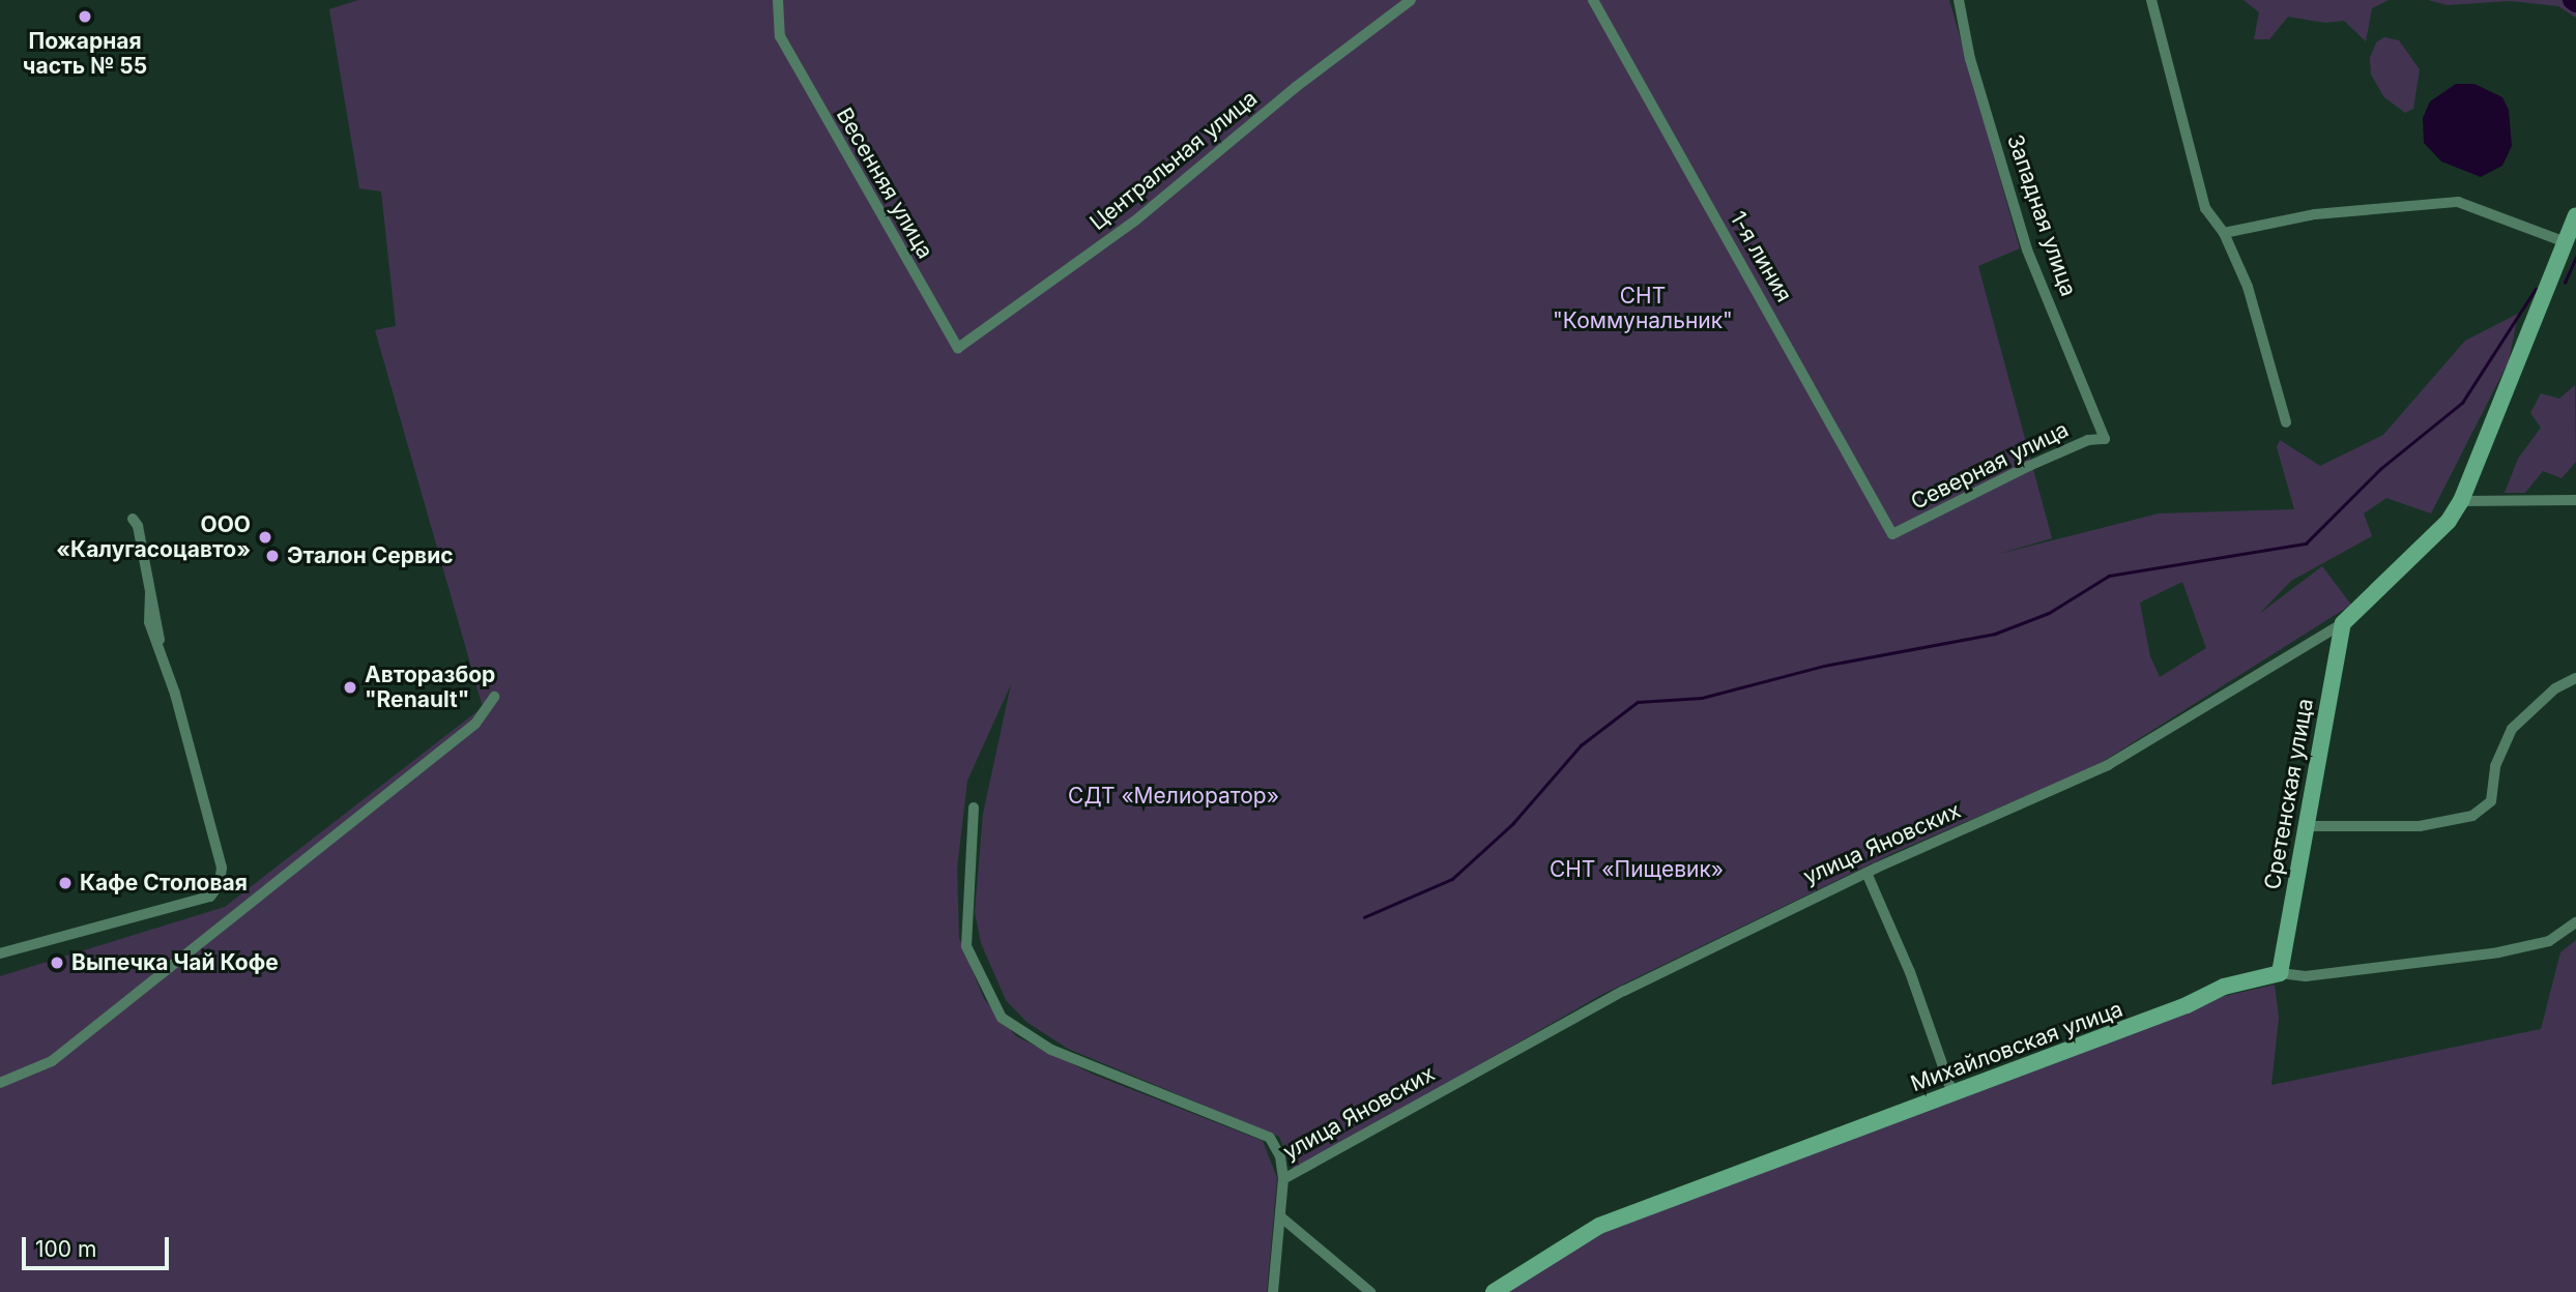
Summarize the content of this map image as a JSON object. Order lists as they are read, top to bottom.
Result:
{
  "streets": {
    "street": [
      "Центральная улица",
      "Весенняя улица",
      "Западная улица",
      "1-я линия",
      "Северная улица",
      "Сретенская улица",
      "улица Яновских",
      "Михайловская улица"
    ]
  },
  "crossings": [
    ["Центральная улица", "Весенняя улица"],
    ["Западная улица", "Северная улица"],
    ["1-я линия", "Северная улица"],
    ["Сретенская улица", "улица Яновских"],
    ["Сретенская улица", "Михайловская улица"]
  ],
  "parks": ["СНТ \"Коммунальник\"", "СДТ «Мелиоратор»", "СНТ «Пищевик»"],
  "places": [
    "Пожарная часть № 55",
    "ООО «Калугасоцавто»",
    "Эталон Сервис",
    "Авторазбор \"Renault\"",
    "Кафе Столовая",
    "Выпечка Чай Кофе"
  ],
  "scale_bar": "100 m"
}
